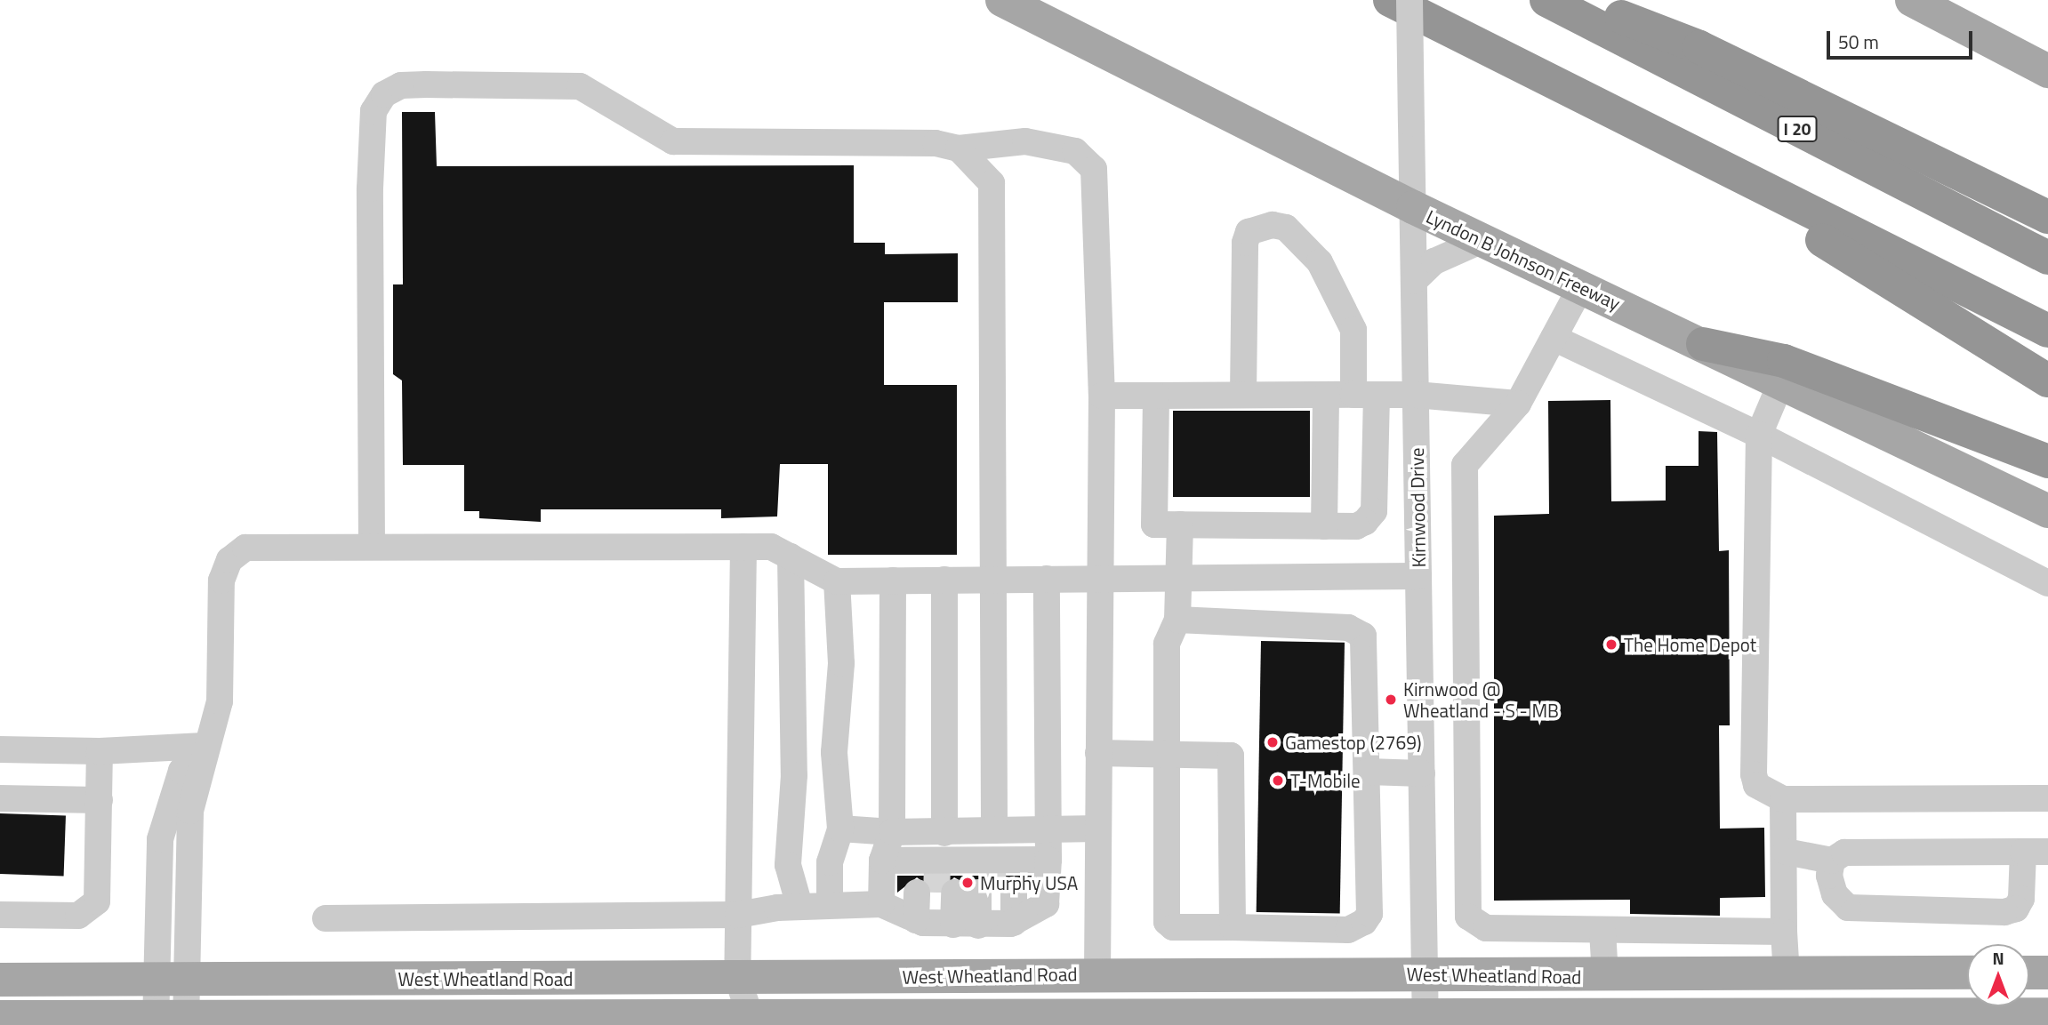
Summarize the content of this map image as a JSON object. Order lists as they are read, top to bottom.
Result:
{
  "streets": {
    "highway": ["I 20"],
    "main road": ["Lyndon B Johnson Freeway", "West Wheatland Road"],
    "street": ["Kirnwood Drive"]
  },
  "crossings": [
    ["Lyndon B Johnson Freeway", "Kirnwood Drive"],
    ["Kirnwood Drive", "West Wheatland Road"]
  ],
  "places": [
    "The Home Depot",
    "Kirnwood @ Wheatland - S - MB",
    "Gamestop (2769)",
    "T-Mobile",
    "Murphy USA"
  ],
  "scale_bar": "50 m",
  "north": "top"
}
